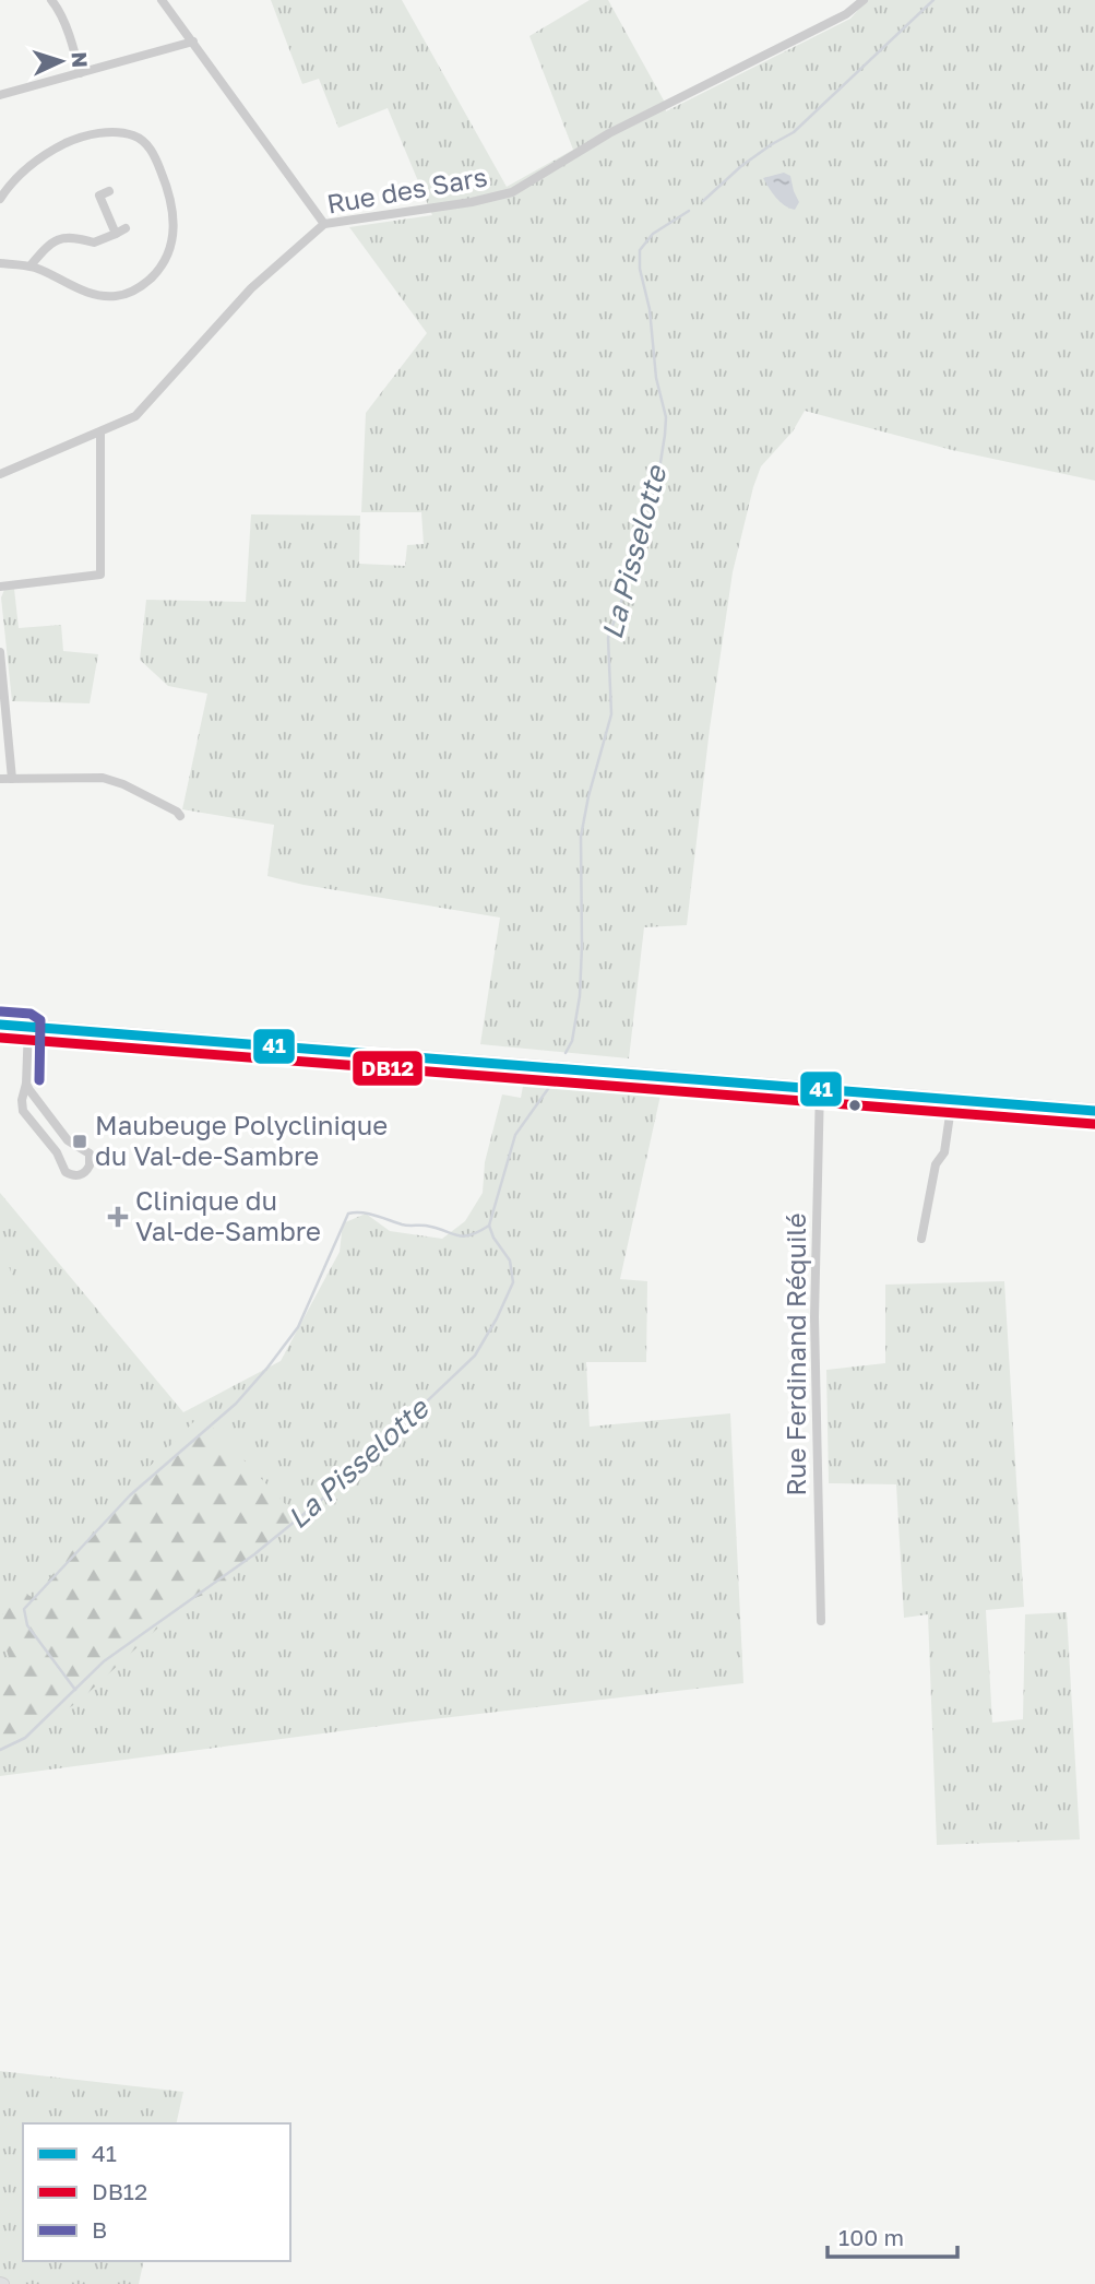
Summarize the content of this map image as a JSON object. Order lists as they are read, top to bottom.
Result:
{
  "streets": {
    "street": ["Rue des Sars", "Rue Ferdinand Réquilé"]
  },
  "water": ["La Pisselotte"],
  "places": {
    "transit": ["Maubeuge Polyclinique du Val-de-Sambre"],
    "health": ["Clinique du Val-de-Sambre"]
  },
  "lines": ["transit line B", "transit line 41", "transit line DB12"],
  "legend": ["41", "DB12", "B"],
  "scale_bar": "100 m",
  "north": "right"
}
